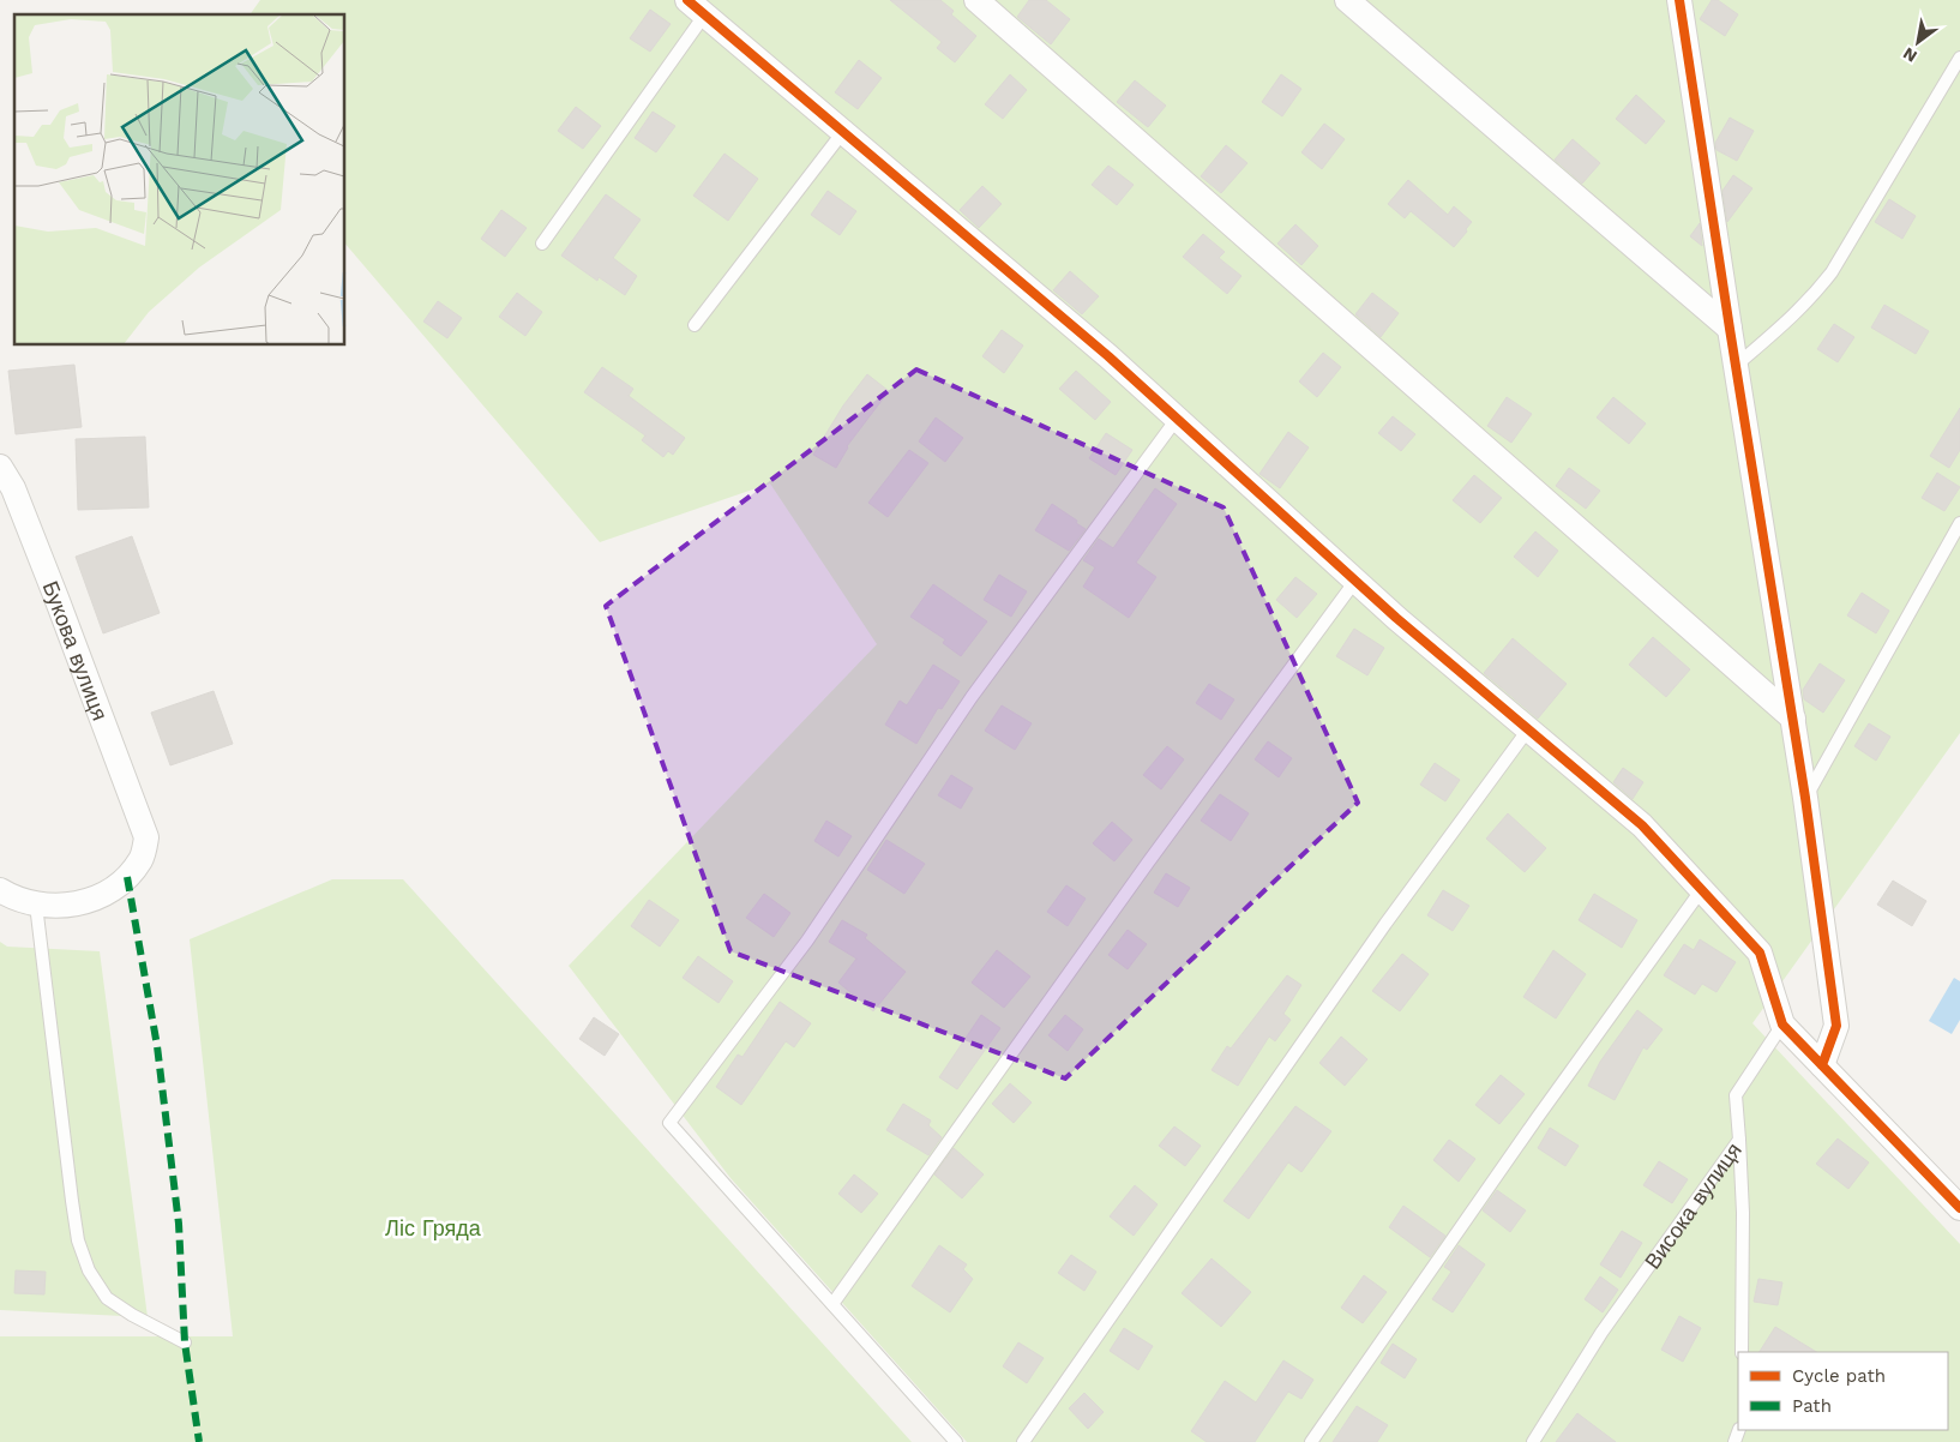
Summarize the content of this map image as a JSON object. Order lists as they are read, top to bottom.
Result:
{
  "streets": {
    "street": ["Букова вулиця"],
    "lane": ["Висока вулиця"]
  },
  "parks": ["Ліс Гряда"],
  "legend": ["Cycle path", "Path"],
  "north": "bottom left"
}
